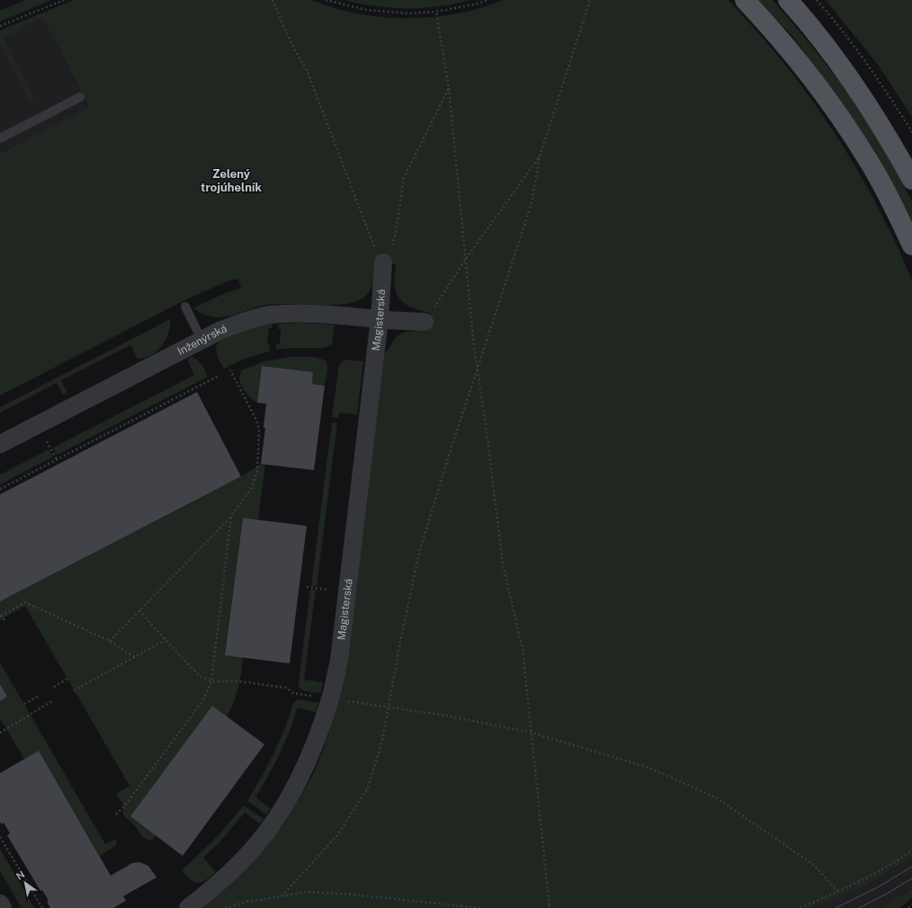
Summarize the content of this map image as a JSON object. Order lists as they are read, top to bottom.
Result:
{
  "streets": {
    "street": ["Magisterská", "Inženýrská"]
  },
  "crossings": [
    ["Magisterská", "Inženýrská"]
  ],
  "districts": ["Zelený trojúhelník"],
  "north": "top left"
}
